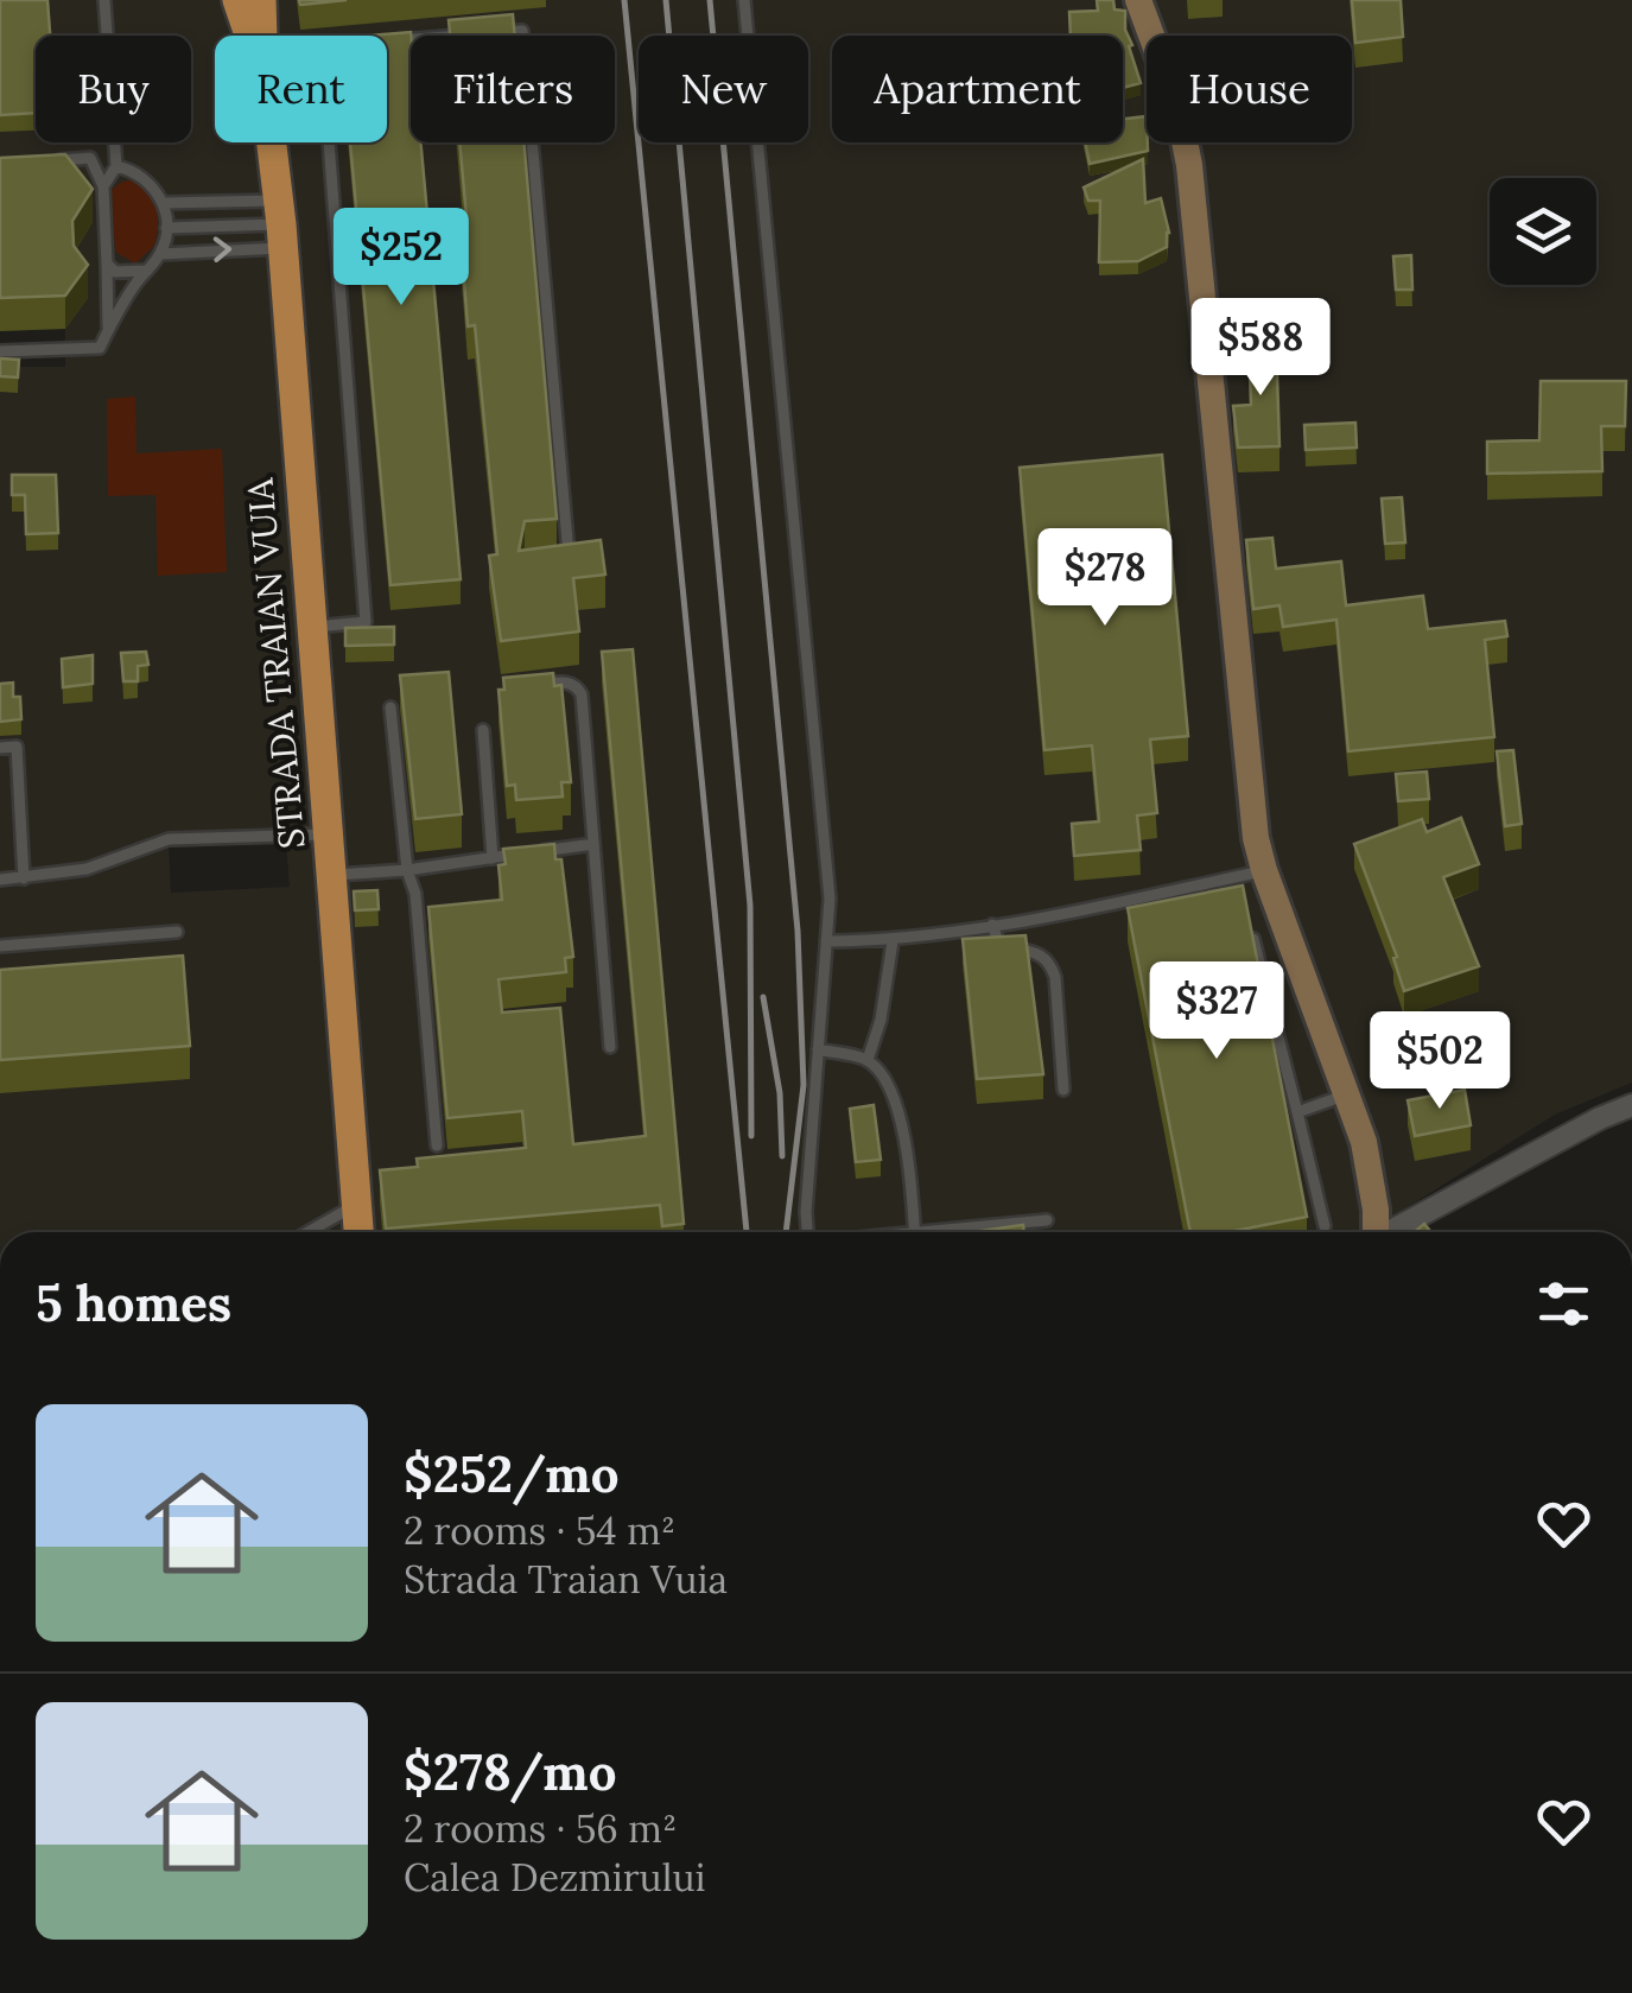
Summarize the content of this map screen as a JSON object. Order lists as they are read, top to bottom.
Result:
{
  "streets": {
    "main road": ["STRADA TRAIAN VUIA"]
  },
  "page": {
    "chip": [
      "Buy",
      "Rent",
      "Filters",
      "New",
      "Apartment",
      "House"
    ],
    "price": [
      "$252",
      "$588",
      "$278",
      "$327",
      "$502"
    ],
    "heading": "5 homes",
    "list": [
      {
        "name": "$252/mo",
        "note": "2 rooms · 54 m² · Strada Traian Vuia"
      },
      {
        "name": "$278/mo",
        "note": "2 rooms · 56 m² · Calea Dezmirului"
      }
    ]
  }
}
